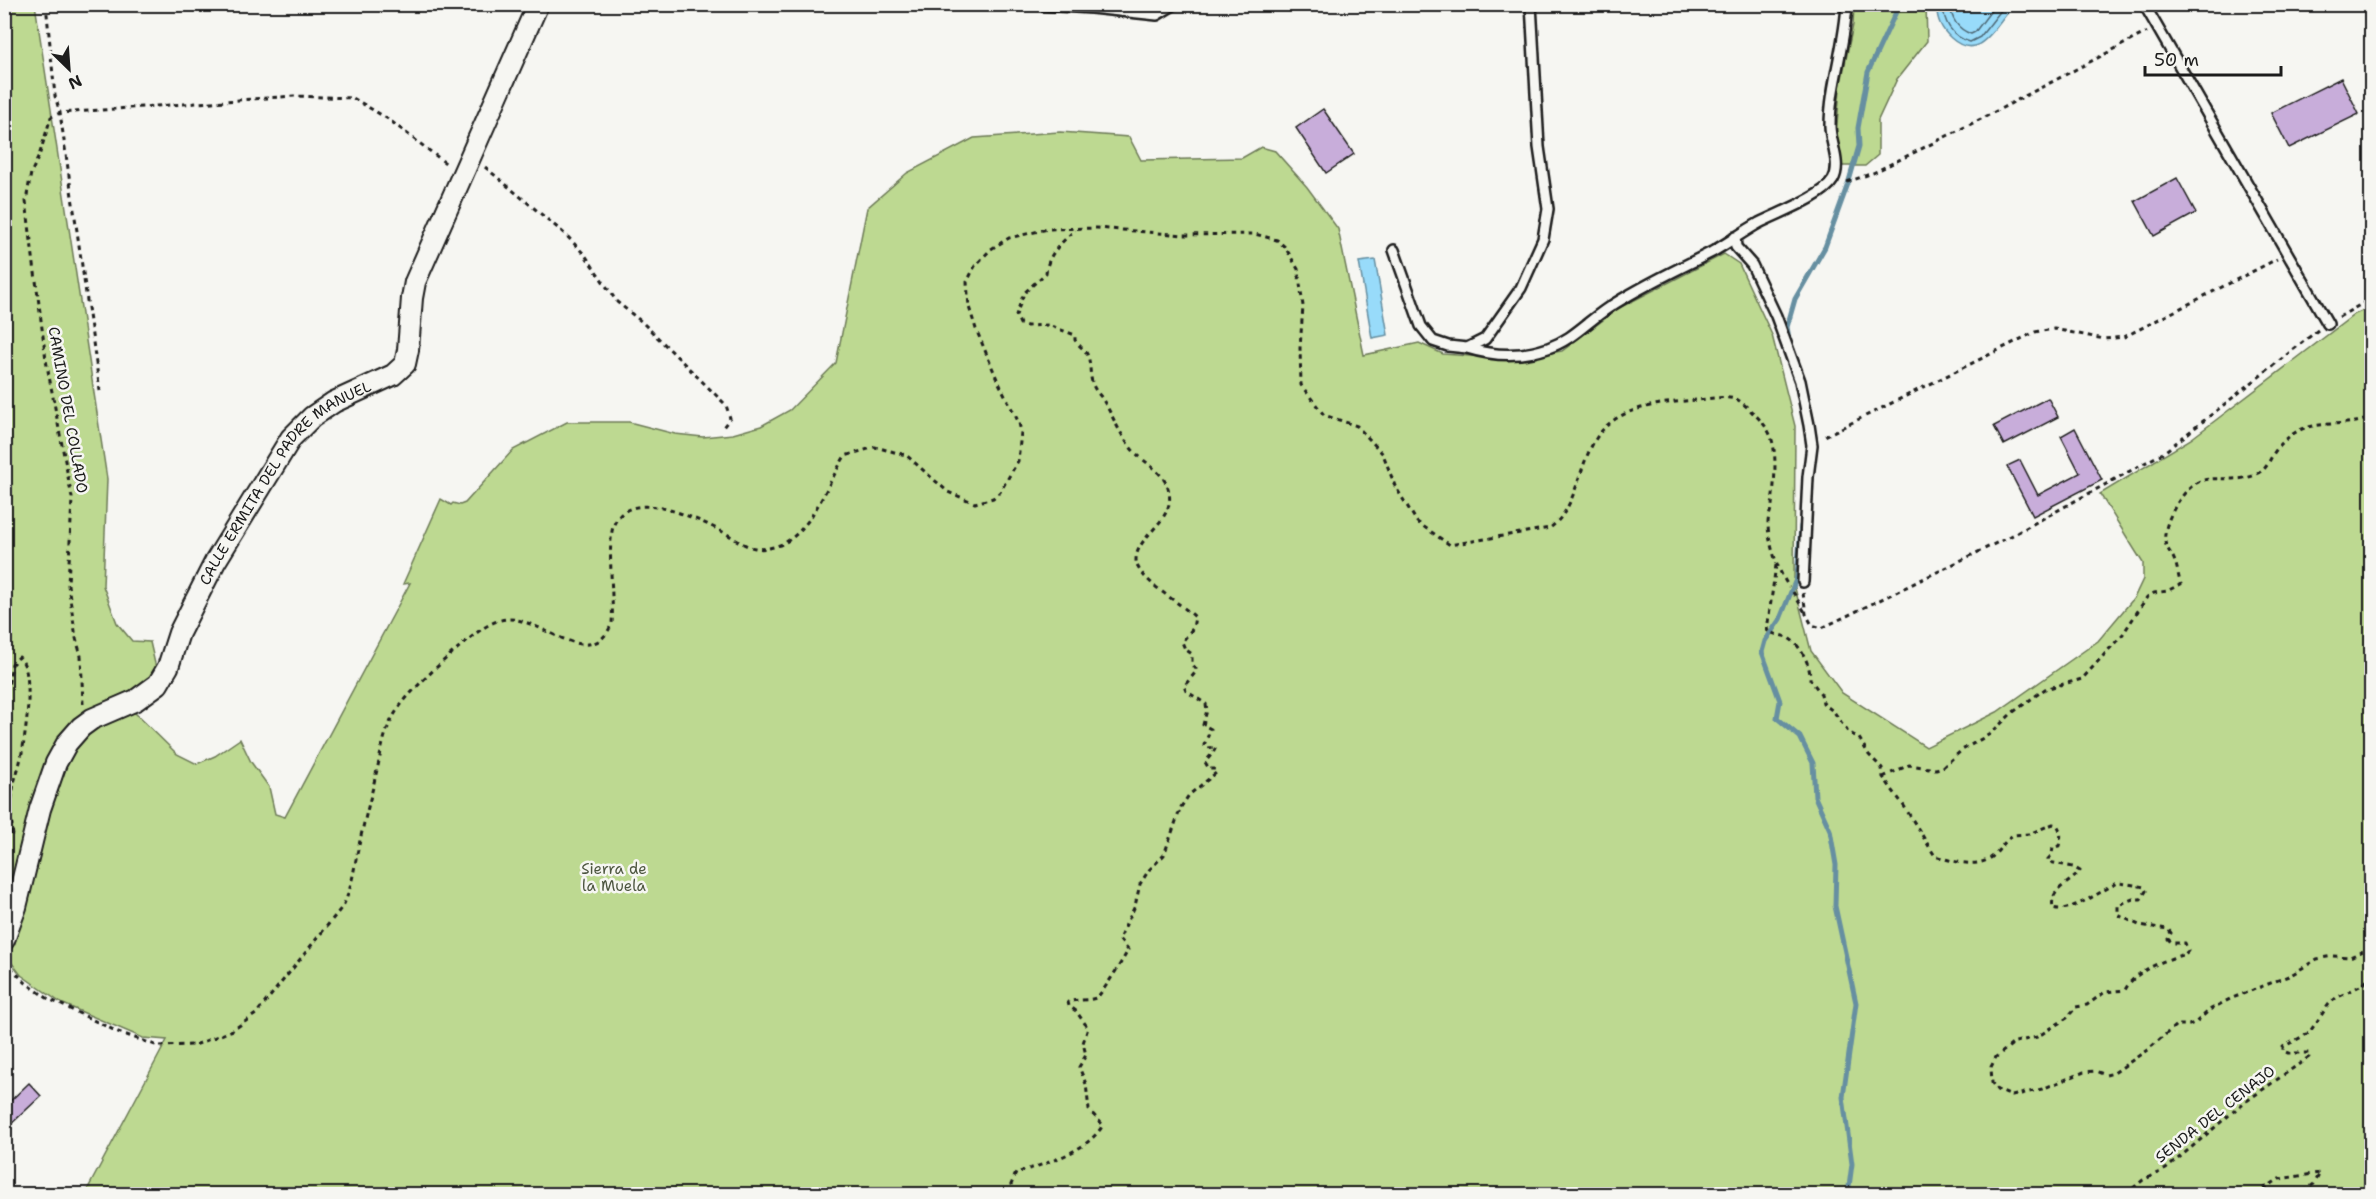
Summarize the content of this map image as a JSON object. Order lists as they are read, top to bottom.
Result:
{
  "streets": {
    "street": ["CALLE ERMITA DEL PADRE MANUEL"],
    "path": ["CAMINO DEL COLLADO", "SENDA DEL CENAJO"]
  },
  "crossings": [
    ["CAMINO DEL COLLADO", "CALLE ERMITA DEL PADRE MANUEL"]
  ],
  "parks": ["Sierra de la Muela"],
  "scale_bar": "50 m",
  "north": "bottom right"
}
